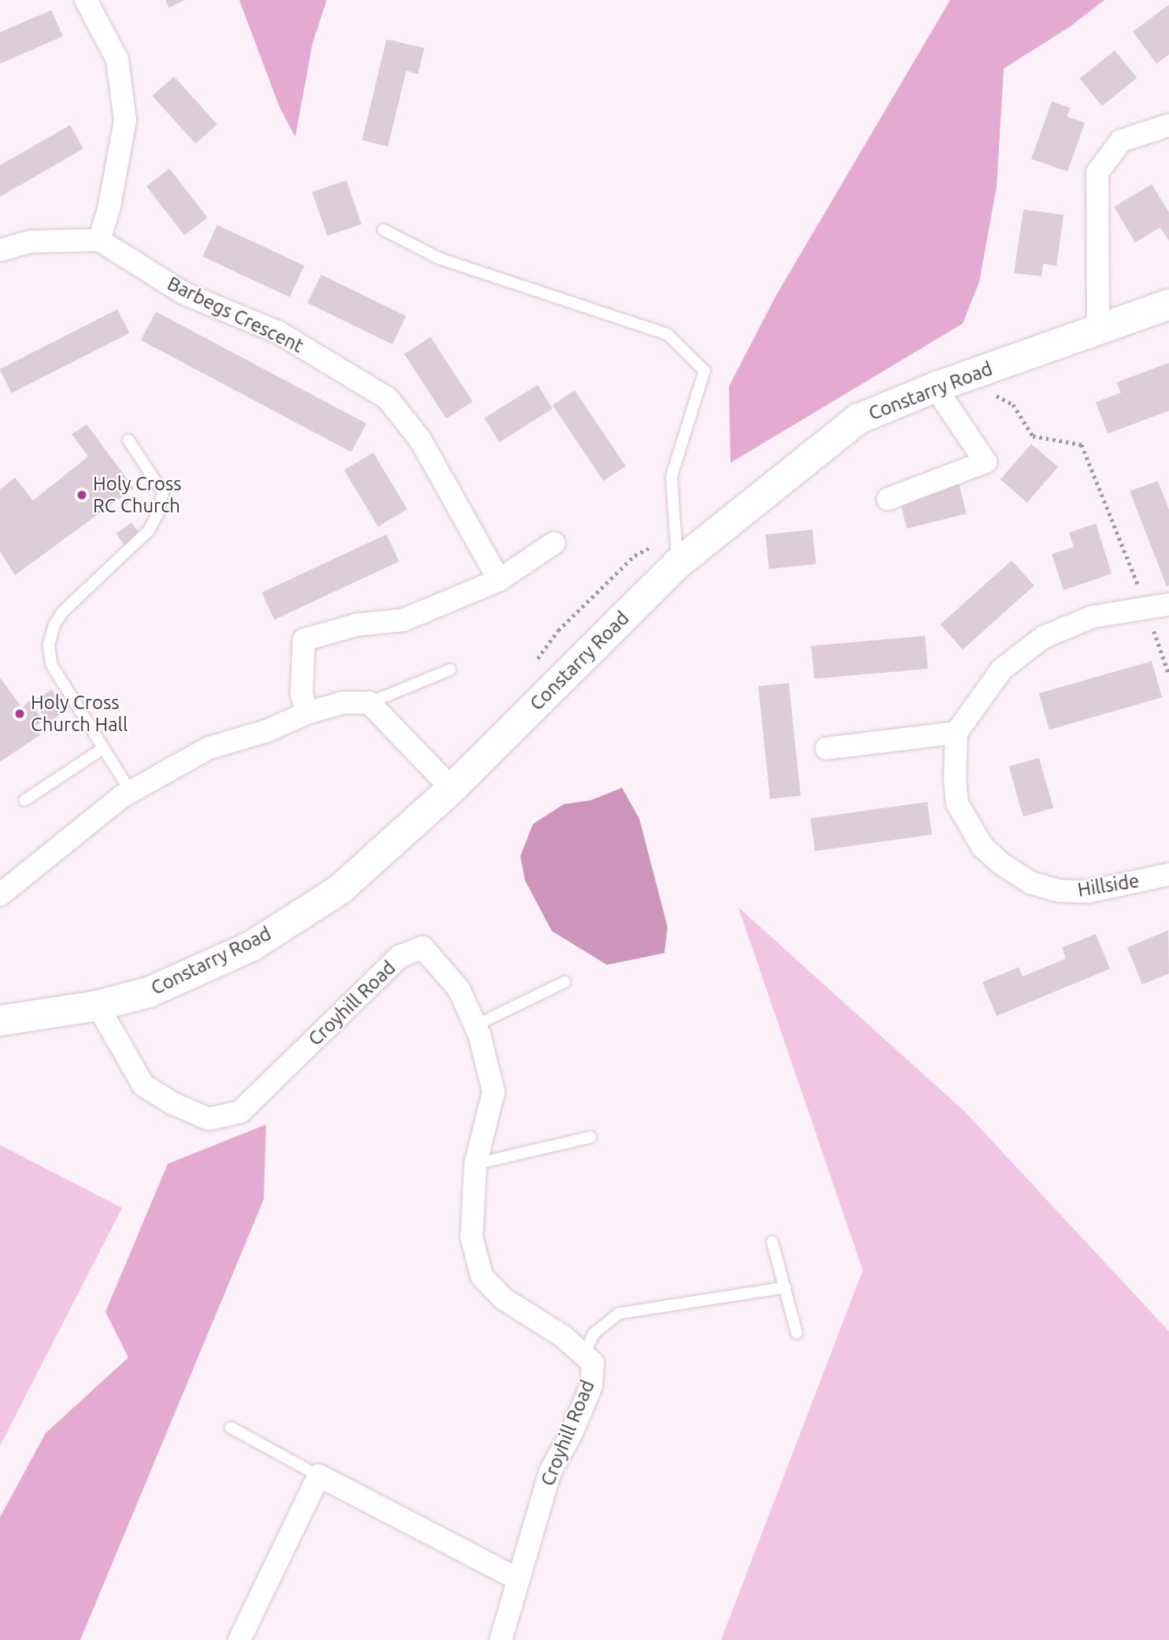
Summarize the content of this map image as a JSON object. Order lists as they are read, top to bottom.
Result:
{
  "streets": {
    "main road": ["Constarry Road"],
    "street": ["Barbegs Crescent", "Hillside", "Croyhill Road"]
  },
  "crossings": [
    ["Constarry Road", "Croyhill Road"]
  ],
  "places": ["Holy Cross RC Church", "Holy Cross Church Hall"]
}
